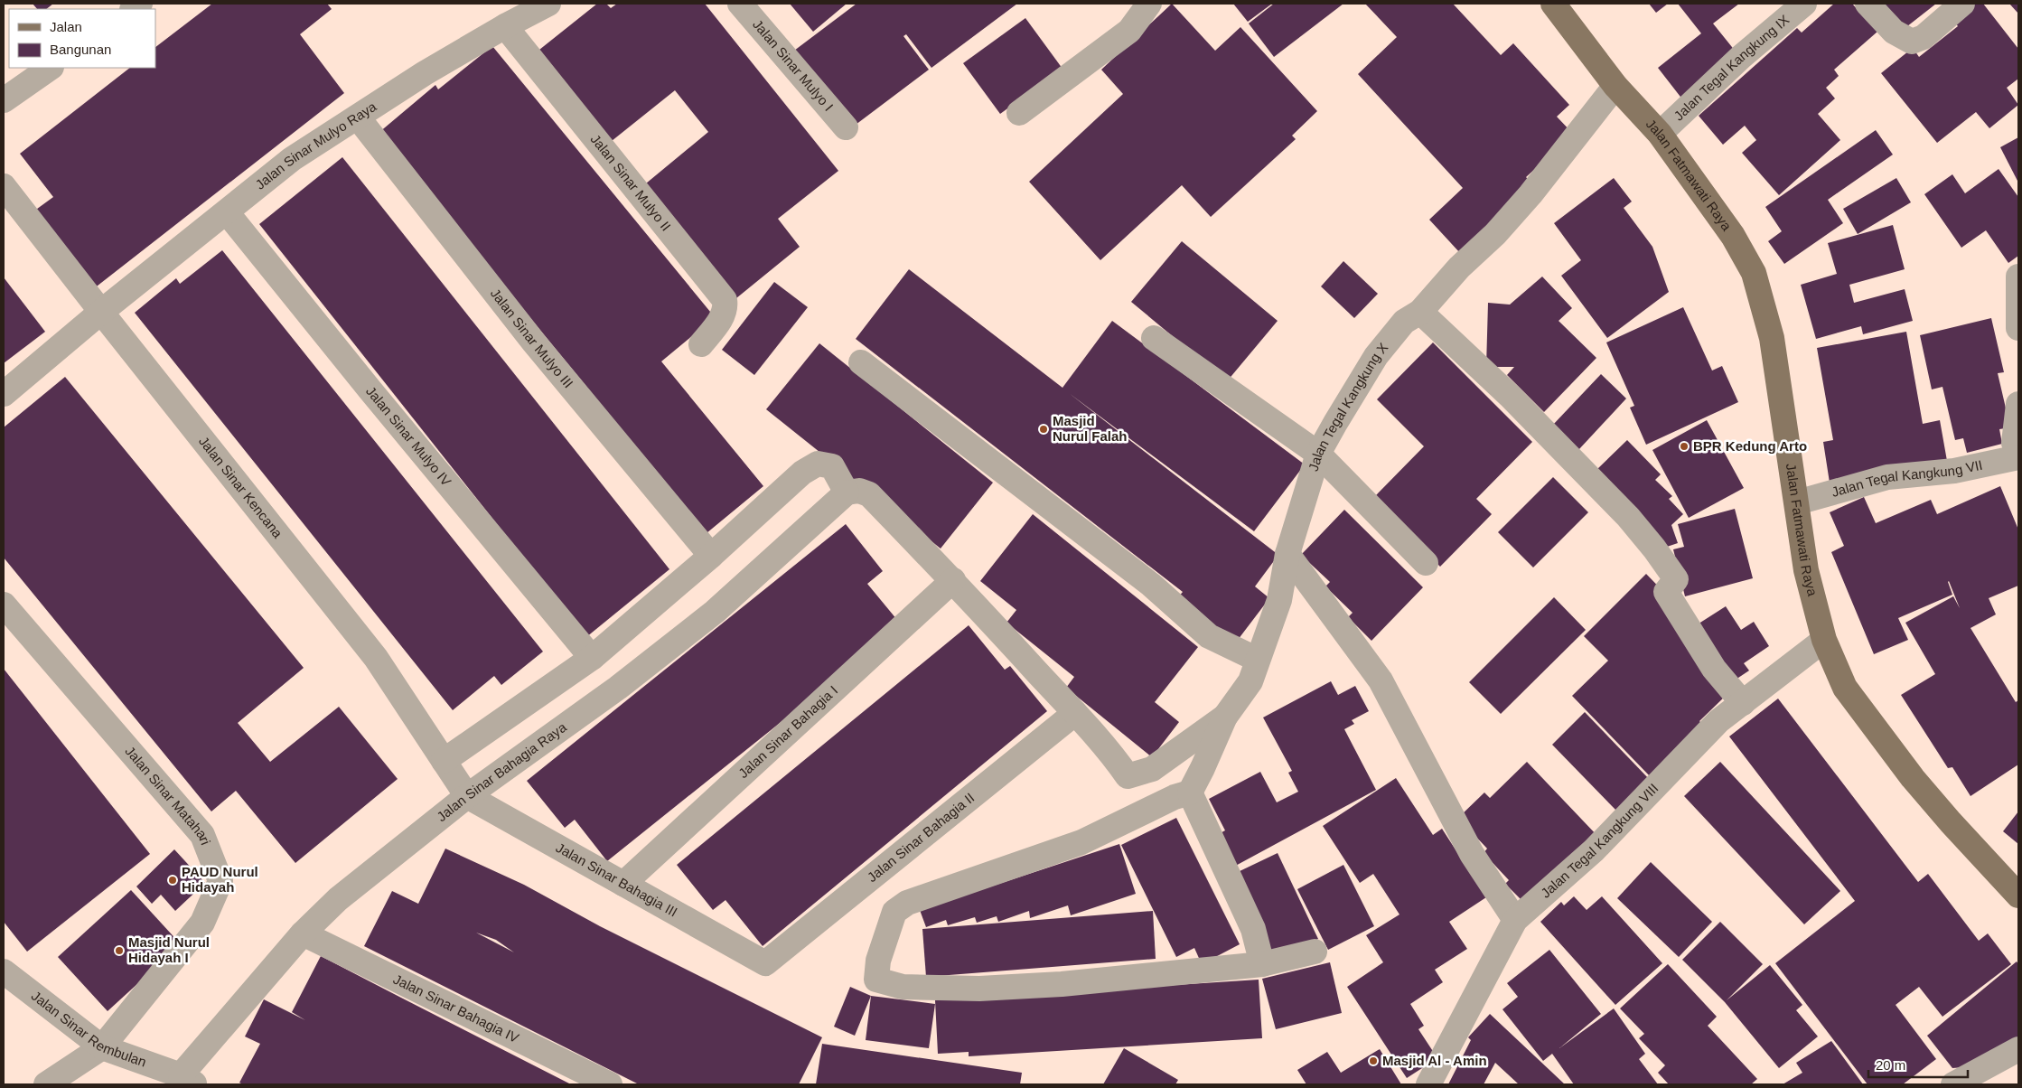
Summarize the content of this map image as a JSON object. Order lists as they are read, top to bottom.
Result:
{
  "streets": {
    "main road": ["Jalan Fatmawati Raya"],
    "street": [
      "Jalan Sinar Mulyo I",
      "Jalan Tegal Kangkung IX",
      "Jalan Sinar Mulyo Raya",
      "Jalan Sinar Mulyo II",
      "Jalan Sinar Mulyo III",
      "Jalan Tegal Kangkung X",
      "Jalan Sinar Mulyo IV",
      "Jalan Tegal Kangkung VII",
      "Jalan Sinar Kencana",
      "Jalan Sinar Bahagia I",
      "Jalan Sinar Bahagia Raya",
      "Jalan Sinar Matahari",
      "Jalan Sinar Bahagia II",
      "Jalan Tegal Kangkung VIII",
      "Jalan Sinar Bahagia III",
      "Jalan Sinar Bahagia IV",
      "Jalan Sinar Rembulan"
    ]
  },
  "crossings": [
    ["Jalan Tegal Kangkung IX", "Jalan Fatmawati Raya"],
    ["Jalan Sinar Mulyo Raya", "Jalan Sinar Mulyo II"],
    ["Jalan Sinar Mulyo Raya", "Jalan Sinar Mulyo III"],
    ["Jalan Sinar Mulyo Raya", "Jalan Sinar Mulyo IV"],
    ["Jalan Sinar Mulyo Raya", "Jalan Sinar Kencana"],
    ["Jalan Fatmawati Raya", "Jalan Tegal Kangkung X"],
    ["Jalan Fatmawati Raya", "Jalan Tegal Kangkung VII"],
    ["Jalan Fatmawati Raya", "Jalan Tegal Kangkung VIII"],
    ["Jalan Sinar Kencana", "Jalan Sinar Bahagia Raya"],
    ["Jalan Sinar Kencana", "Jalan Sinar Bahagia III"],
    ["Jalan Sinar Bahagia I", "Jalan Sinar Bahagia III"],
    ["Jalan Sinar Bahagia Raya", "Jalan Sinar Bahagia III"],
    ["Jalan Sinar Bahagia Raya", "Jalan Sinar Bahagia IV"],
    ["Jalan Sinar Bahagia Raya", "Jalan Sinar Rembulan"],
    ["Jalan Sinar Matahari", "Jalan Sinar Rembulan"],
    ["Jalan Sinar Bahagia II", "Jalan Sinar Bahagia III"]
  ],
  "places": [
    "Masjid Nurul Falah",
    "BPR Kedung Arto",
    "PAUD Nurul Hidayah",
    "Masjid Nurul Hidayah I",
    "Masjid Al - Amin"
  ],
  "legend": ["Jalan", "Bangunan"],
  "scale_bar": "20 m"
}
